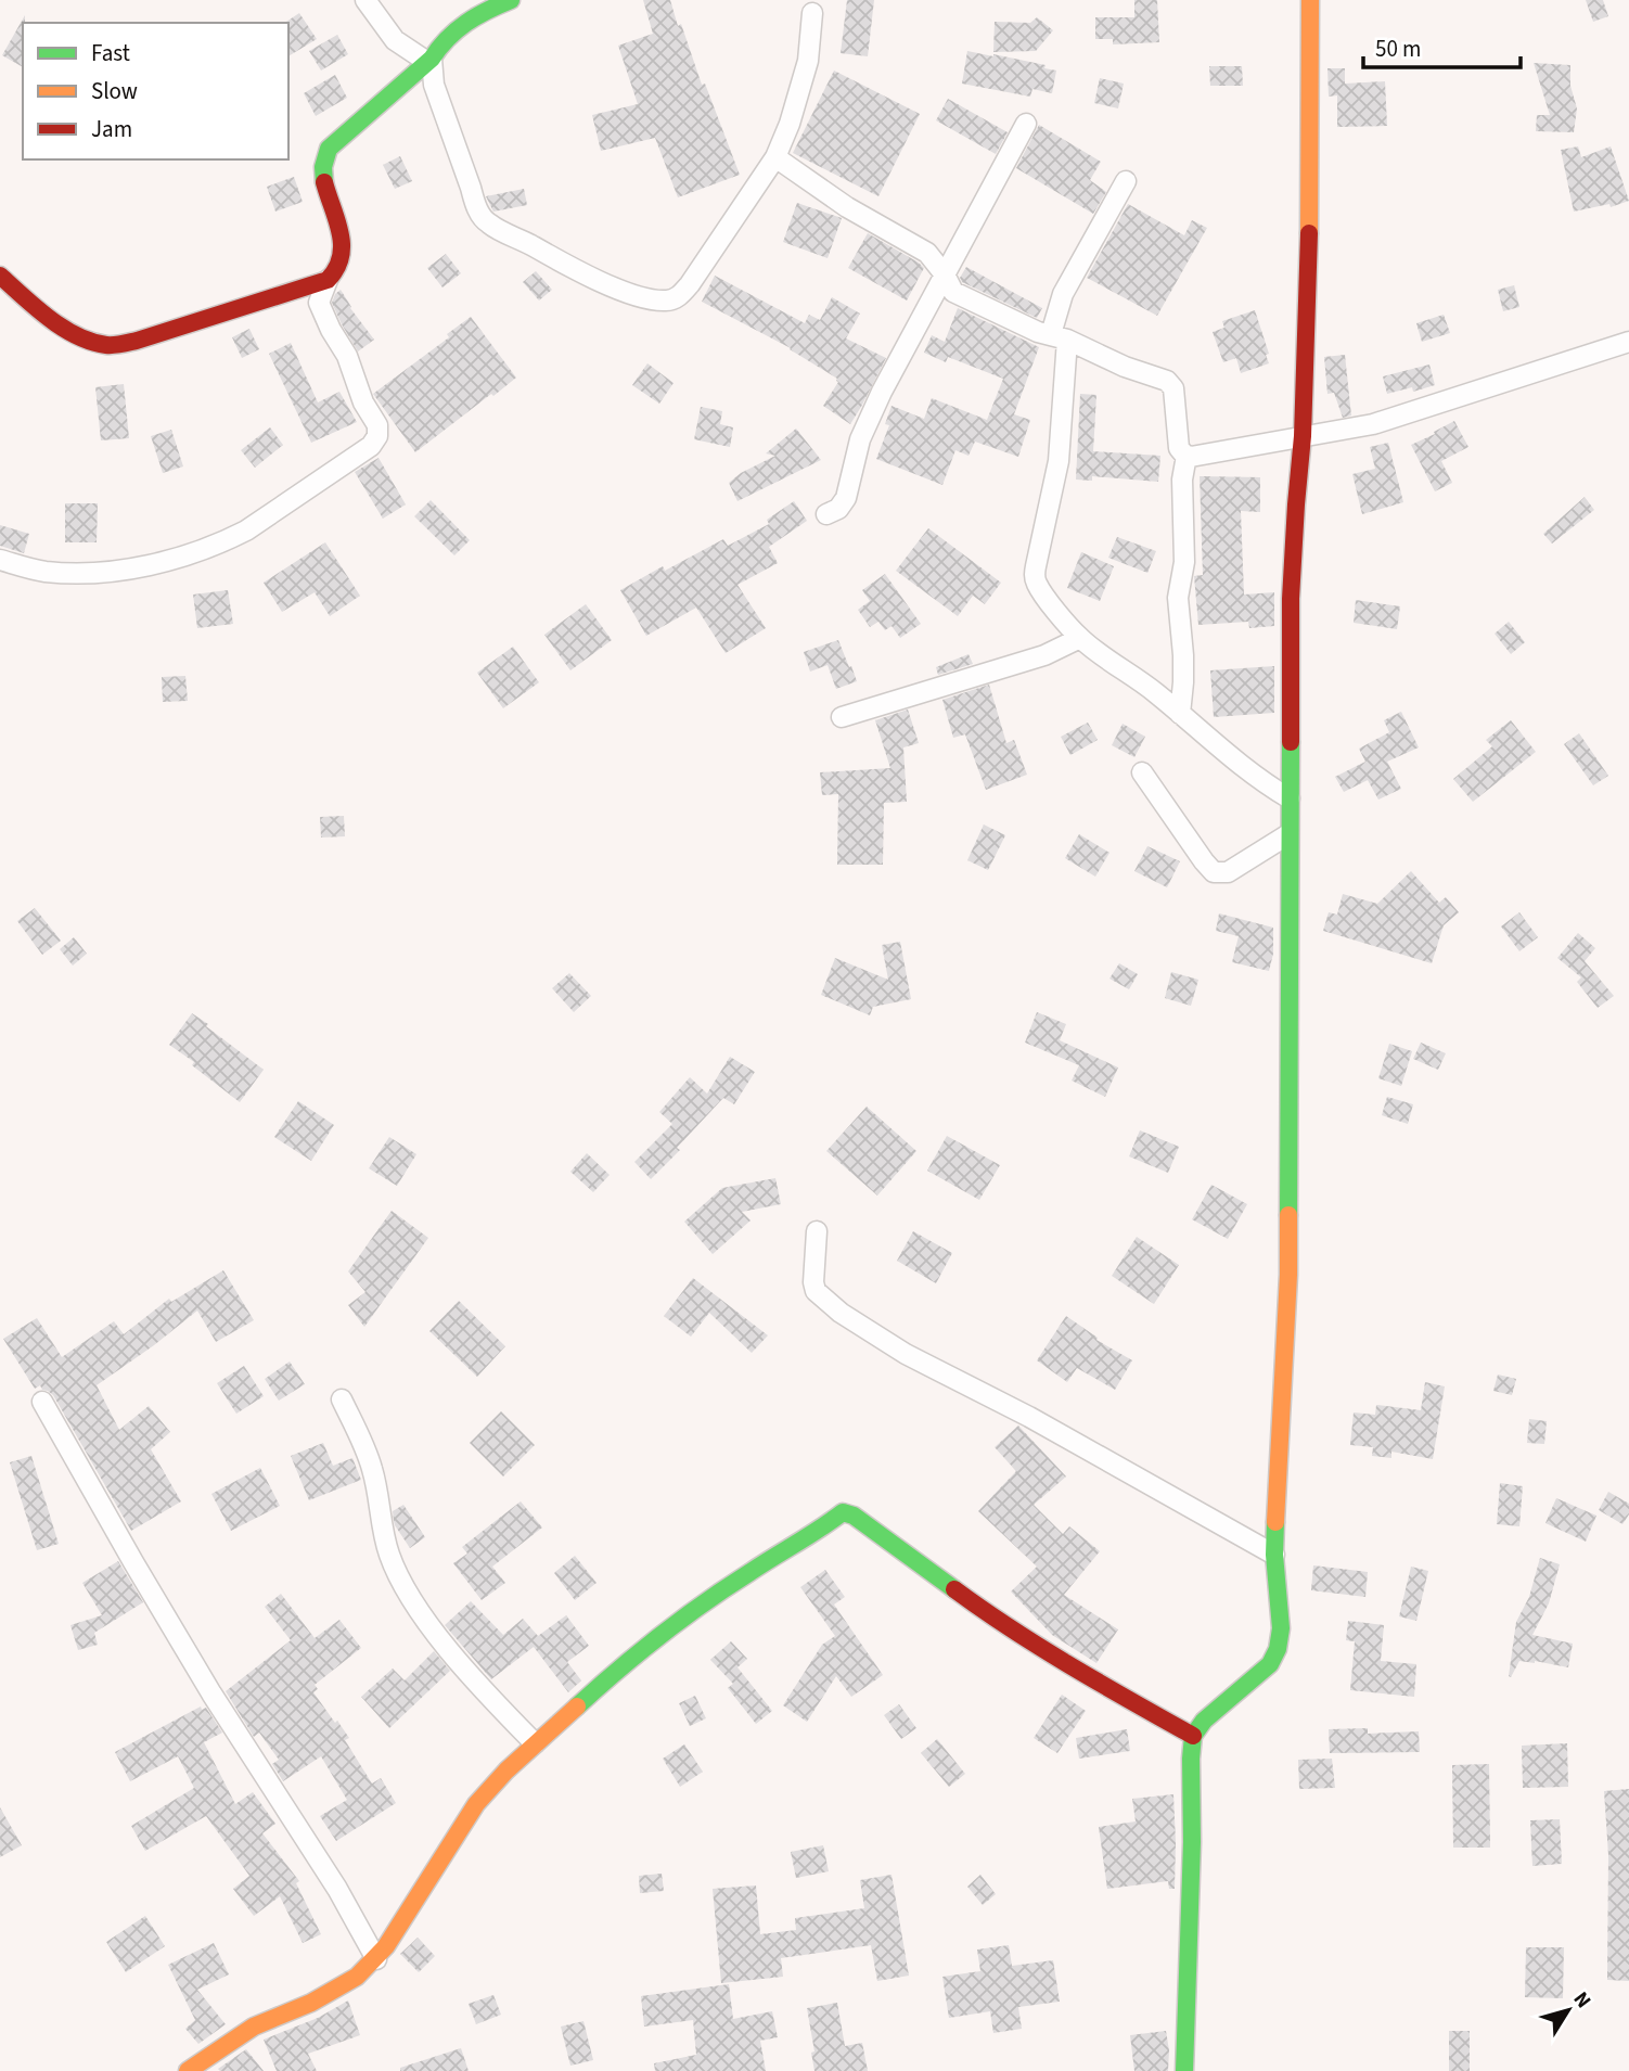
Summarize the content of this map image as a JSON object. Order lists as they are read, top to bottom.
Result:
{
  "legend": ["Fast", "Slow", "Jam"],
  "scale_bar": "50 m",
  "north": "top right"
}
